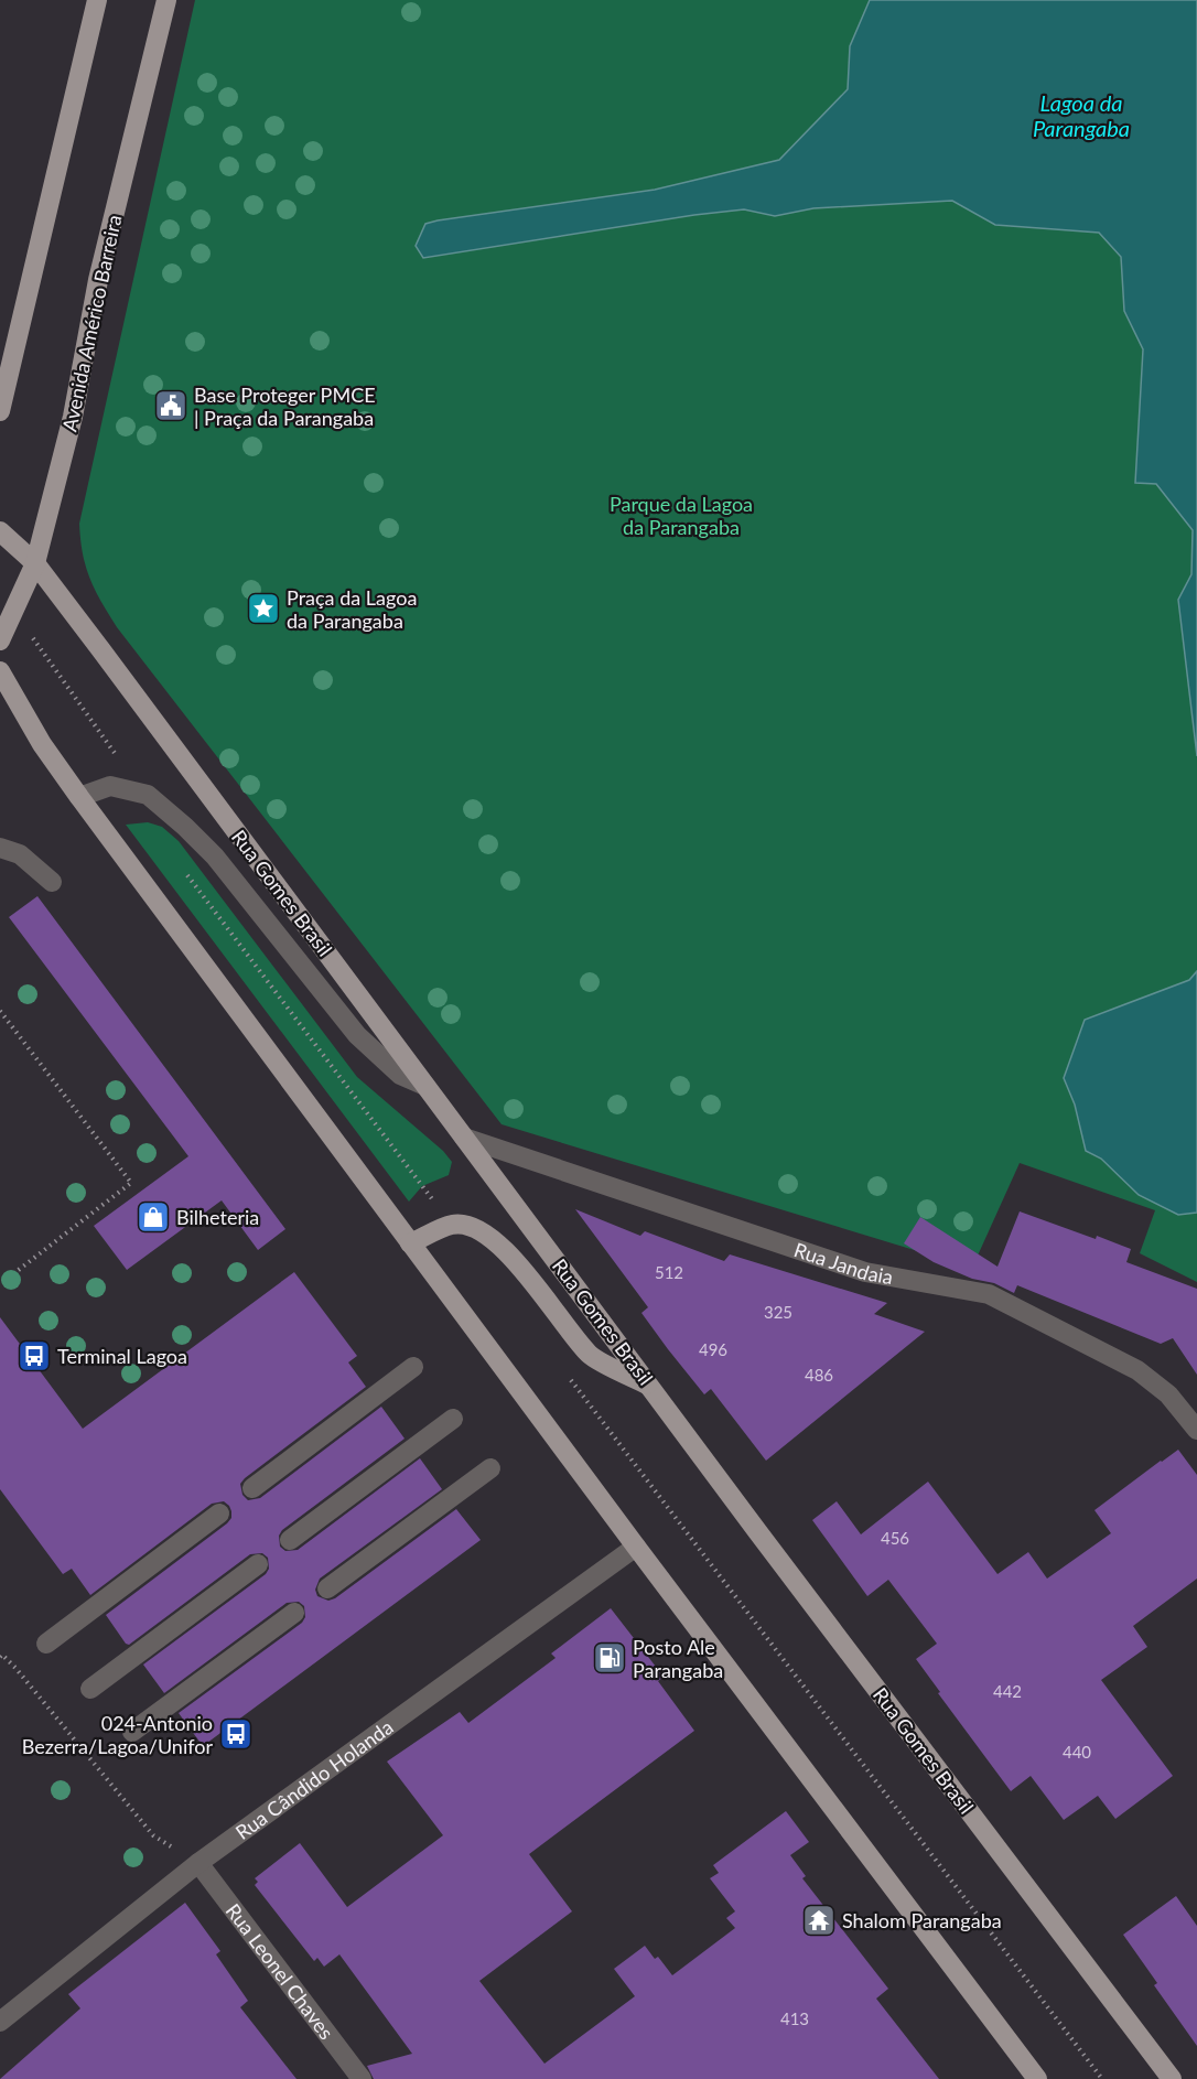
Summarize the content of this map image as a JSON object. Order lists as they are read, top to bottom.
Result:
{
  "streets": {
    "main road": ["Avenida Américo Barreira", "Rua Gomes Brasil"],
    "street": ["Rua Jandaia", "Rua Cândido Holanda", "Rua Leonel Chaves"]
  },
  "crossings": [
    ["Avenida Américo Barreira", "Rua Gomes Brasil"],
    ["Rua Gomes Brasil", "Rua Jandaia"],
    ["Rua Cândido Holanda", "Rua Leonel Chaves"]
  ],
  "water": ["Lagoa da Parangaba"],
  "parks": ["Parque da Lagoa da Parangaba"],
  "places": {
    "public building": ["Base Proteger PMCE | Praça da Parangaba"],
    "place": ["Praça da Lagoa da Parangaba"],
    "shop": ["Bilheteria"],
    "bus stop": ["Terminal Lagoa", "024-Antonio Bezerra/Lagoa/Unifor"],
    "fuel station": ["Posto Ale Parangaba"],
    "temple": ["Shalom Parangaba"]
  },
  "house_numbers": [
    "512",
    "325",
    "496",
    "486",
    "456",
    "442",
    "440",
    "413"
  ]
}
